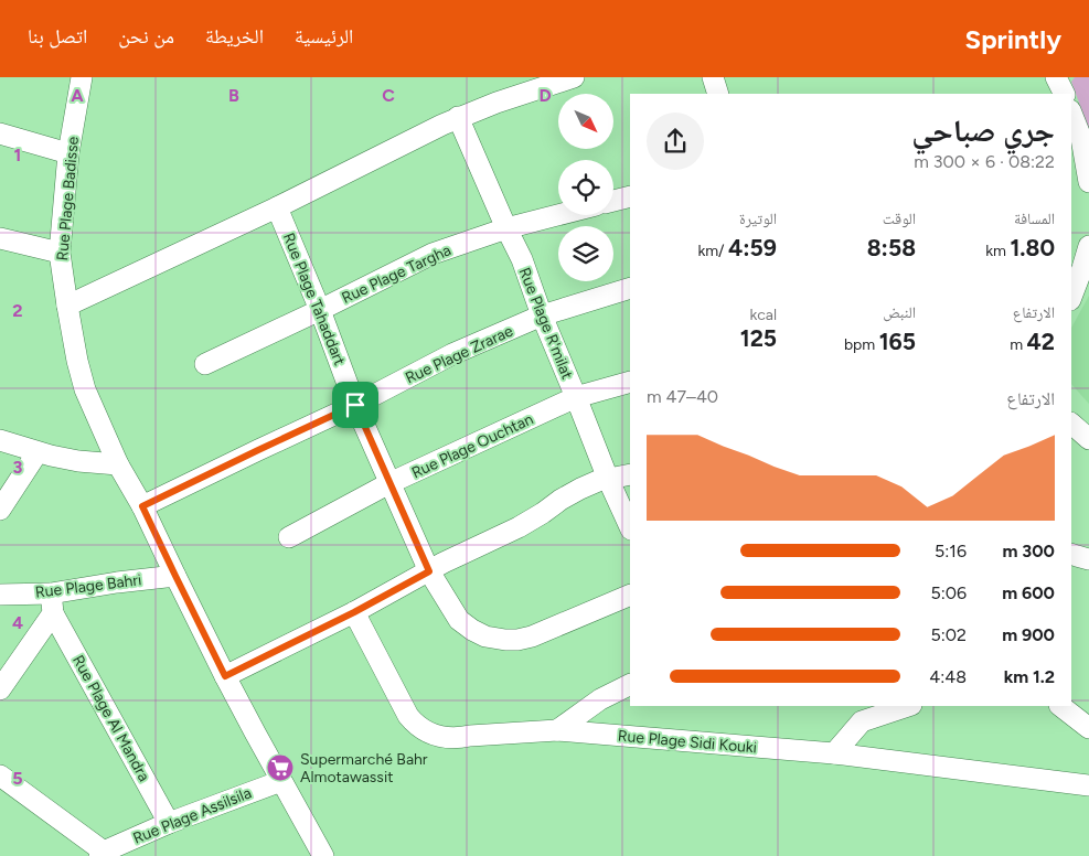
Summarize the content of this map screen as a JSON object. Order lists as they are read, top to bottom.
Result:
{
  "streets": {
    "street": [
      "Rue Plage Badisse",
      "Rue Plage Targha",
      "Rue Plage Tahaddart",
      "Rue Plage R'milat",
      "Rue Plage Zrarae",
      "Rue Plage Ouchtan",
      "Rue Plage Bahri",
      "Rue Plage Al Mandra",
      "Rue Plage Sidi Kouki",
      "Rue Plage Assilsila"
    ]
  },
  "crossings": [
    ["Rue Plage Badisse", "Rue Plage Zrarae"],
    ["Rue Plage Badisse", "Rue Plage Bahri"],
    ["Rue Plage Badisse", "Rue Plage Assilsila"],
    ["Rue Plage Targha", "Rue Plage Tahaddart"],
    ["Rue Plage Targha", "Rue Plage R'milat"],
    ["Rue Plage Tahaddart", "Rue Plage Zrarae"],
    ["Rue Plage Tahaddart", "Rue Plage Ouchtan"],
    ["Rue Plage R'milat", "Rue Plage Zrarae"],
    ["Rue Plage R'milat", "Rue Plage Ouchtan"],
    ["Rue Plage Bahri", "Rue Plage Al Mandra"],
    ["Rue Plage Al Mandra", "Rue Plage Assilsila"]
  ],
  "places": {
    "supermarket": ["Supermarché Bahr Almotawassit"]
  },
  "north": "bottom right",
  "page": {
    "header": "Sprintly",
    "nav": [
      "الرئيسية",
      "الخريطة",
      "من نحن",
      "اتصل بنا"
    ],
    "heading": ["جري صباحي", "08:22 · 6 × 300 m"],
    "stats": [
      ["المسافة", "1.80 km"],
      ["الوقت", "8:58"],
      ["الوتيرة", "4:59 /km"],
      ["الارتفاع", "42 m"],
      ["النبض", "165 bpm"],
      ["kcal", "125"]
    ],
    "chart": ["الارتفاع", "40–47 m"],
    "list": [
      {
        "name": "300 m",
        "note": "5:16"
      },
      {
        "name": "600 m",
        "note": "5:06"
      },
      {
        "name": "900 m",
        "note": "5:02"
      },
      {
        "name": "1.2 km",
        "note": "4:48"
      }
    ]
  },
  "grid": {
    "columns": [
      "A",
      "B",
      "C",
      "D"
    ],
    "rows": [
      "1",
      "2",
      "3",
      "4",
      "5"
    ]
  }
}
